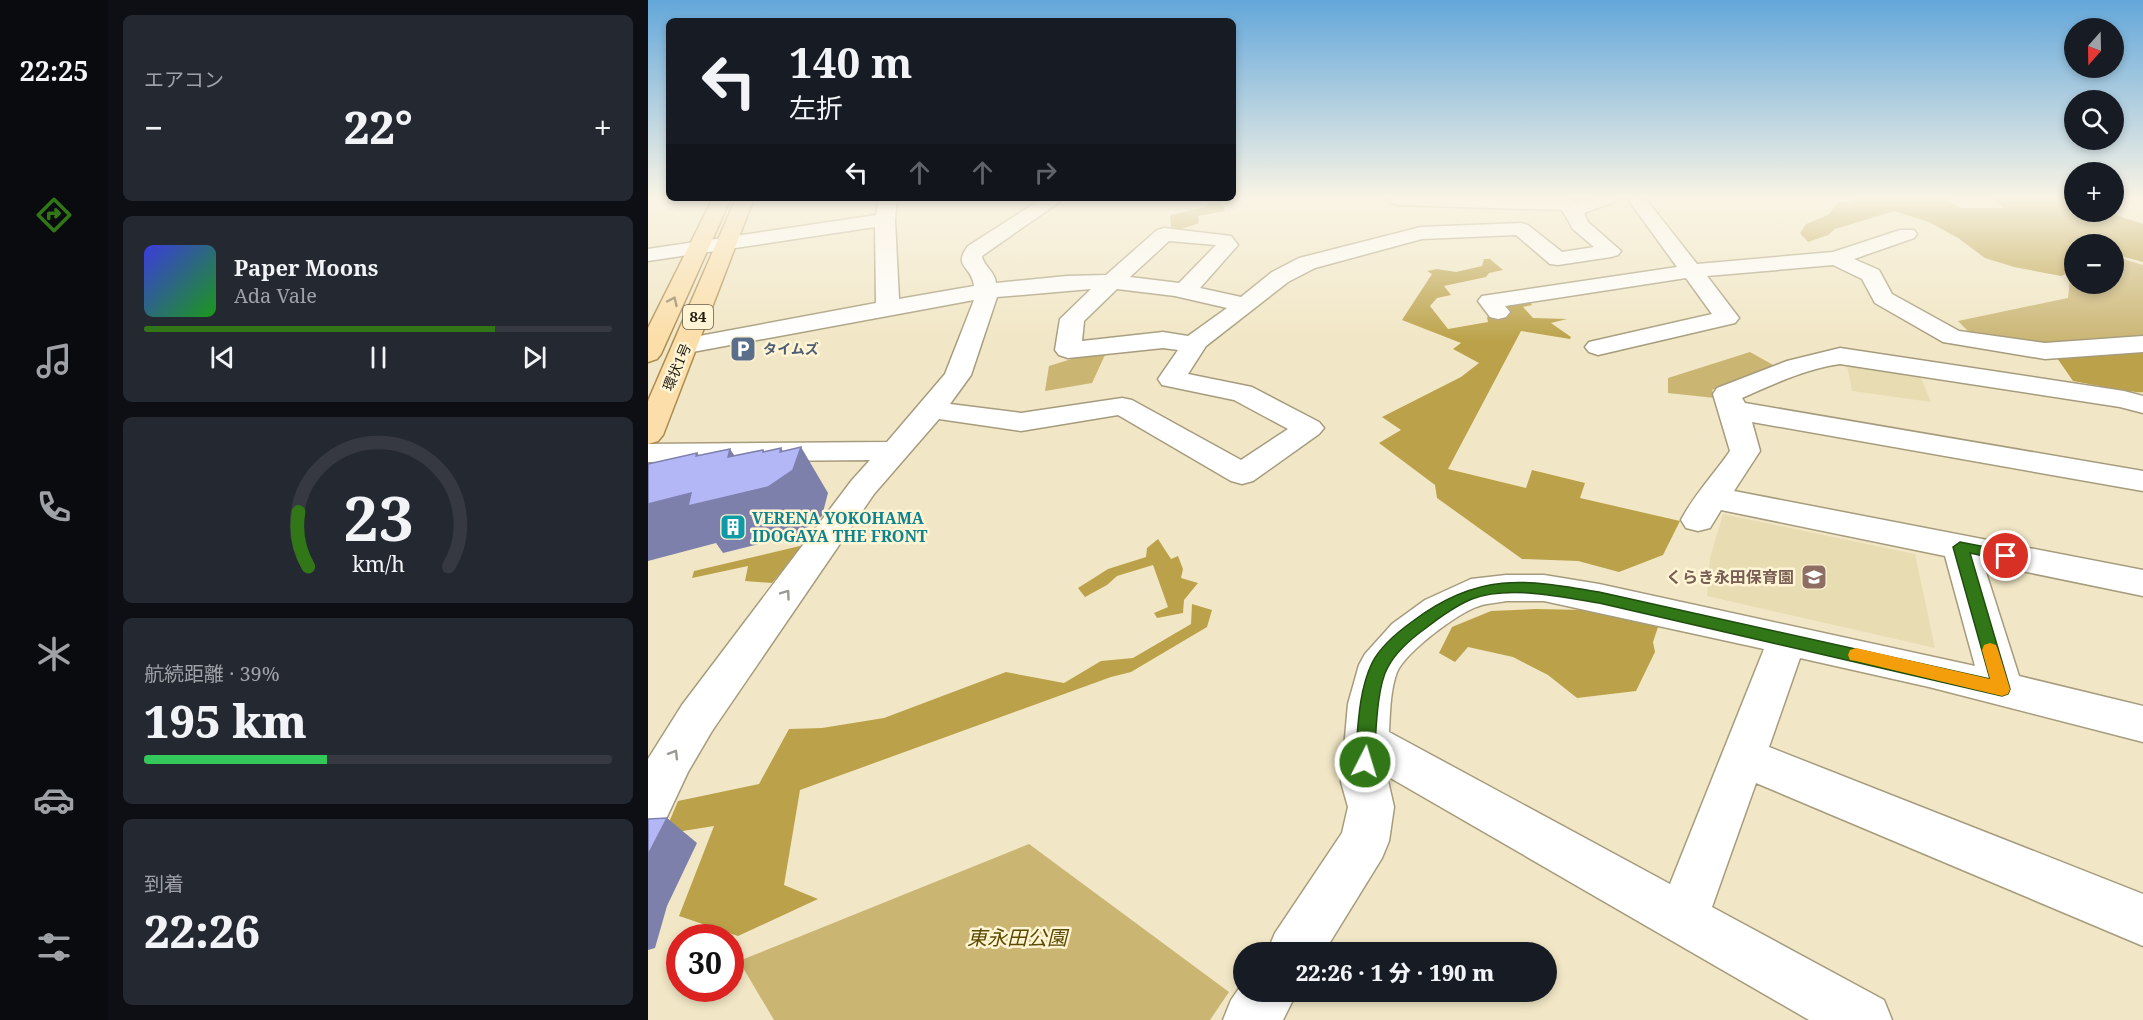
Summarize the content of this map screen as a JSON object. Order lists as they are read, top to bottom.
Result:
{
  "streets": {
    "main road": ["84", "環状1号"]
  },
  "parks": ["東永田公園"],
  "places": {
    "parking": ["タイムズ"],
    "building": ["VERENA YOKOHAMA IDOGAYA THE FRONT"],
    "school or university": ["くらき永田保育園"]
  },
  "north": "bottom",
  "page": {
    "tabs": "22:25",
    "tile": [
      "エアコン",
      ["航続距離 · 39%", "195 km"],
      ["到着", "22:26"]
    ],
    "map_buttons": ["+", "−"],
    "turn": ["140 m", "左折"],
    "heat": ["−", "22°", "+"],
    "song": ["Paper Moons", "Ada Vale"],
    "limit": "30",
    "trip": "22:26 · 1 分 · 190 m",
    "gauge": ["23", "km/h"]
  }
}
